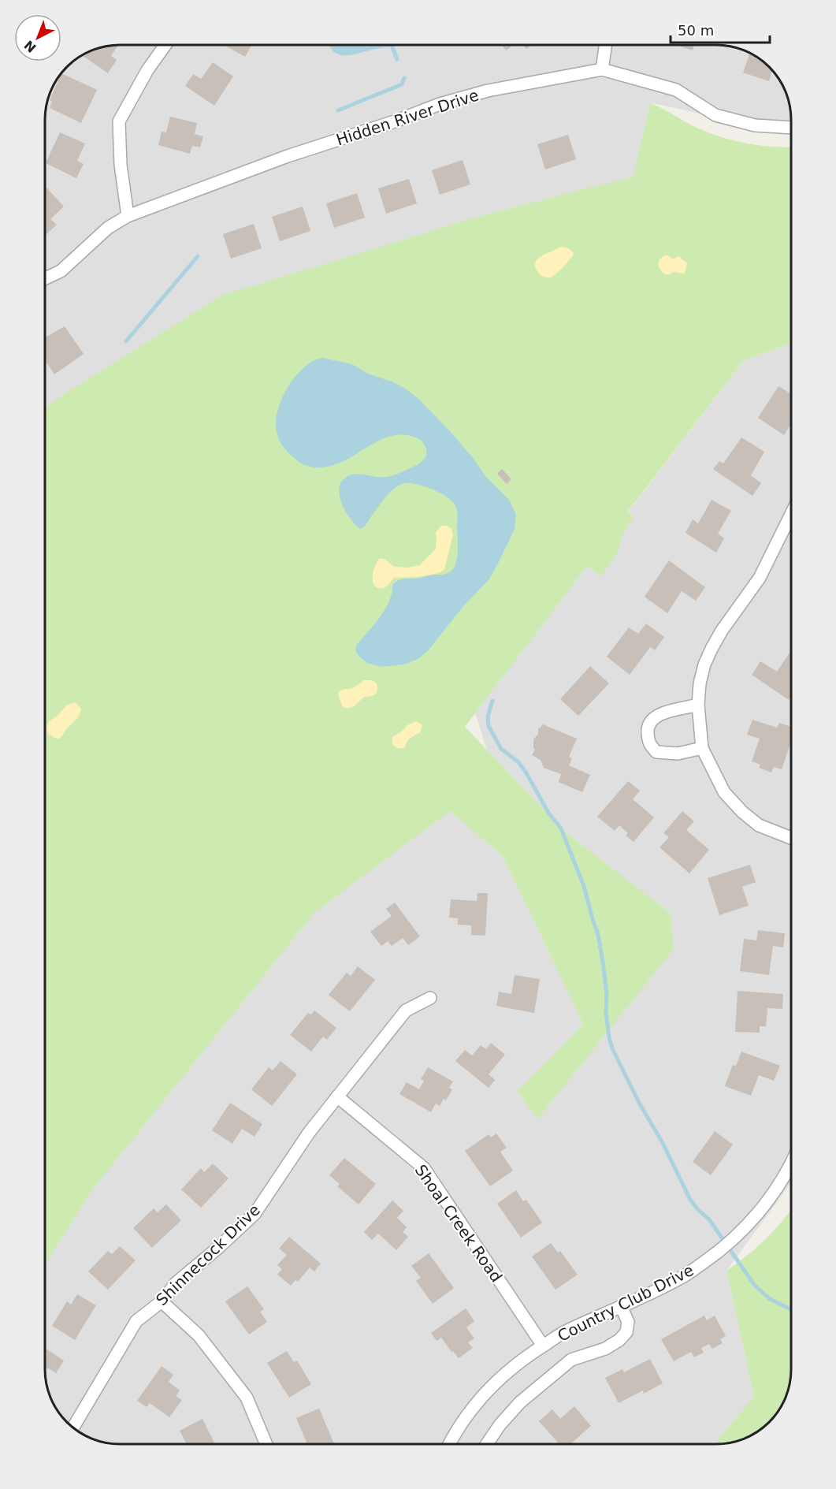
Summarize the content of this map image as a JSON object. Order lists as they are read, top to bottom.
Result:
{
  "streets": {
    "street": [
      "Hidden River Drive",
      "Shoal Creek Road",
      "Shinnecock Drive",
      "Country Club Drive"
    ]
  },
  "crossings": [
    ["Shoal Creek Road", "Shinnecock Drive"],
    ["Shoal Creek Road", "Country Club Drive"]
  ],
  "scale_bar": "50 m",
  "north": "bottom left"
}
